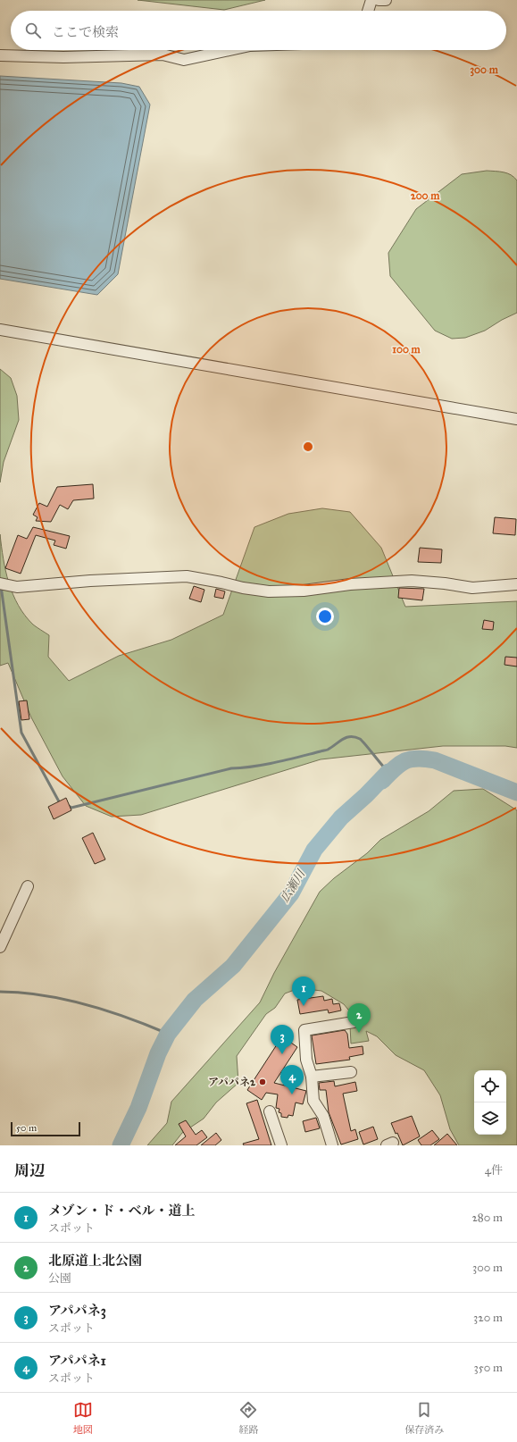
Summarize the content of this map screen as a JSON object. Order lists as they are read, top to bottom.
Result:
{
  "water": ["広瀬川"],
  "places": ["アパパネ2"],
  "scale_bar": "50 m",
  "page": {
    "search": "ここで検索",
    "pins": [
      "1",
      "2",
      "3",
      "4"
    ],
    "scale": "50 m",
    "heading": ["周辺", "4件"],
    "list": [
      {
        "mark": "1",
        "name": "メゾン・ド・ベル・道上",
        "note": "スポット",
        "value": "280 m"
      },
      {
        "mark": "2",
        "name": "北原道上北公園",
        "note": "公園",
        "value": "300 m"
      },
      {
        "mark": "3",
        "name": "アパパネ3",
        "note": "スポット",
        "value": "320 m"
      },
      {
        "mark": "4",
        "name": "アパパネ1",
        "note": "スポット",
        "value": "350 m"
      }
    ],
    "nav": ["地図", "経路", "保存済み"]
  },
  "rings": ["300 m", "200 m", "100 m"]
}
